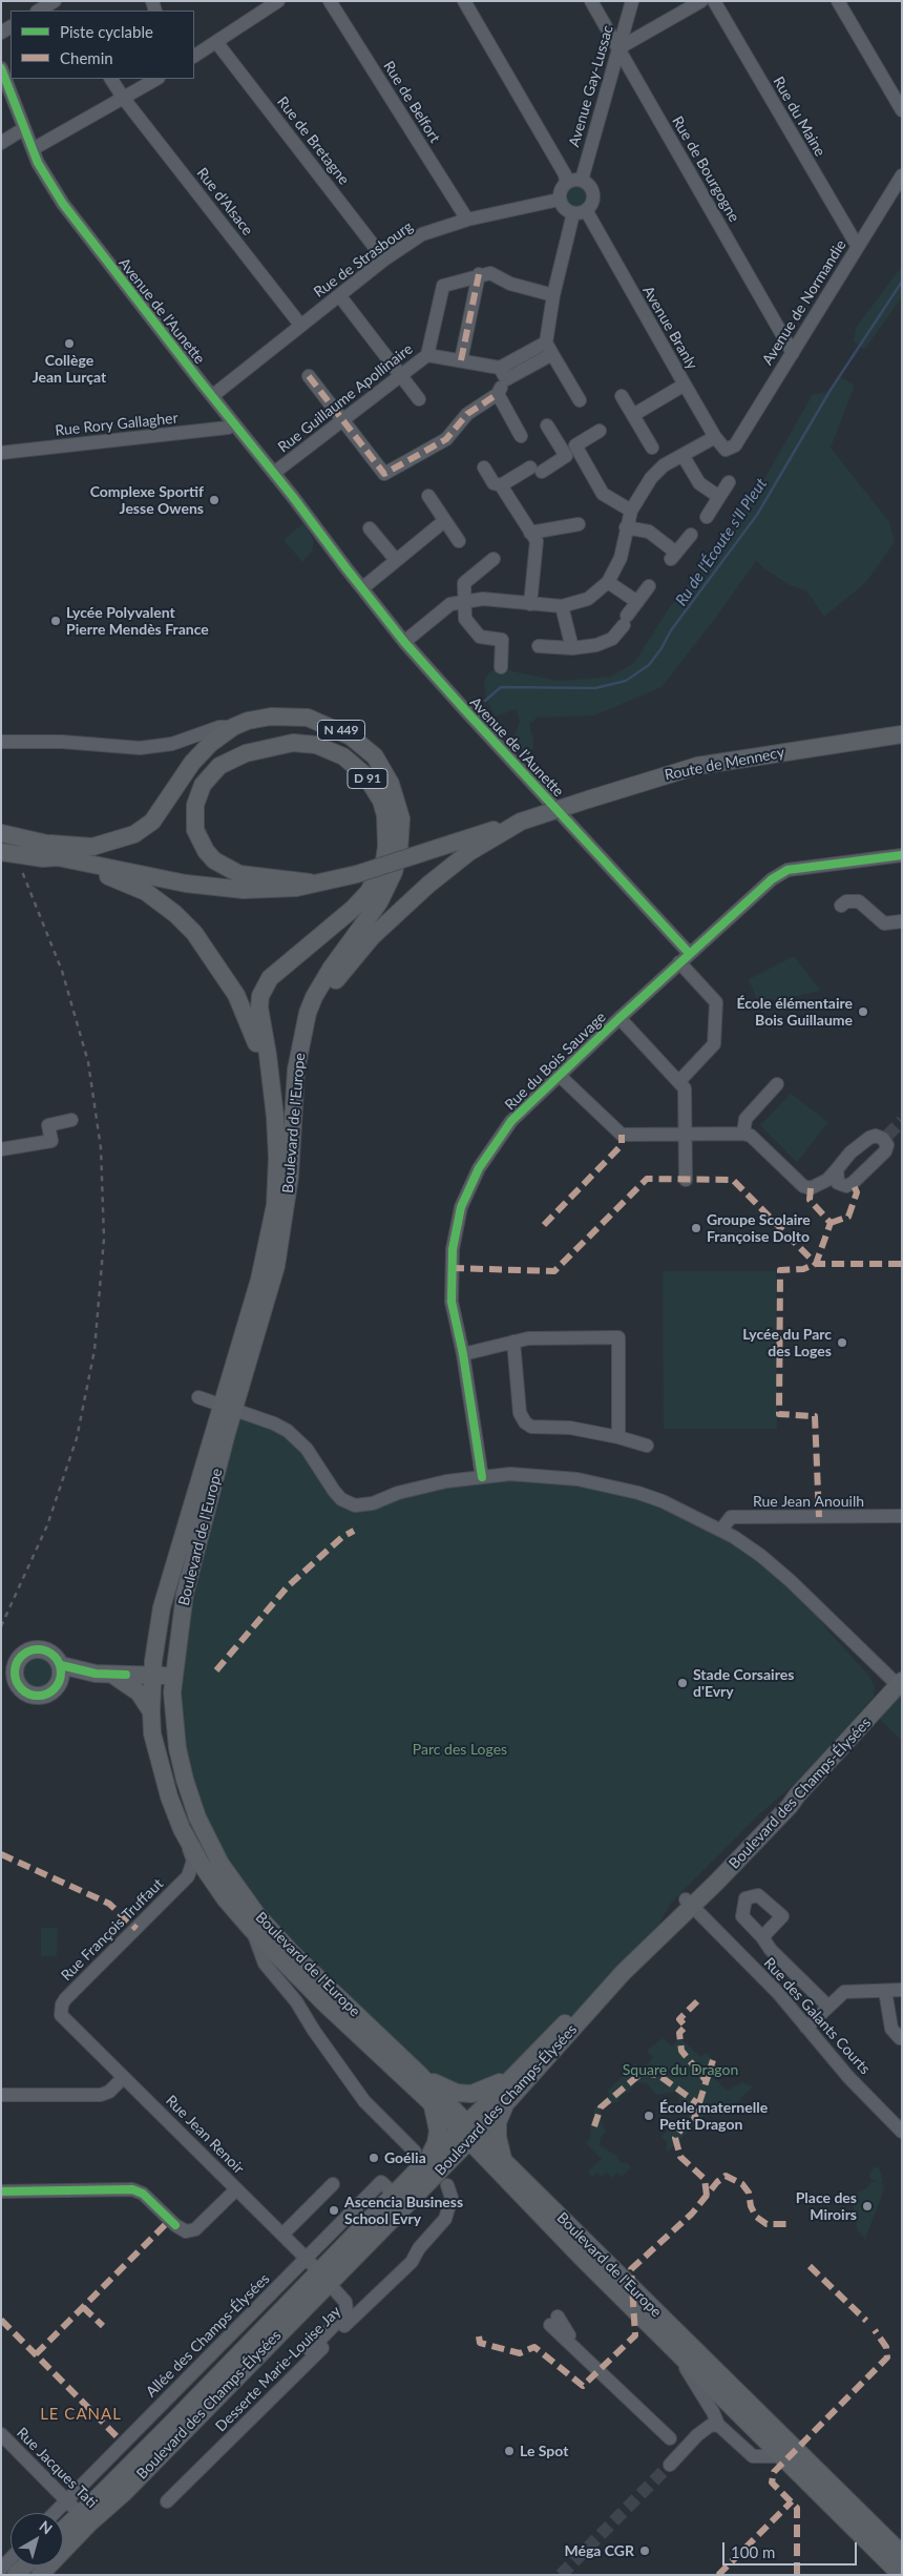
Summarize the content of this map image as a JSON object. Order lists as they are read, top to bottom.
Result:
{
  "streets": {
    "main road": [
      "N 449",
      "Route de Mennecy",
      "D 91",
      "Boulevard de l'Europe",
      "Boulevard des Champs-Élysées"
    ],
    "street": [
      "Avenue Gay-Lussac",
      "Rue de Belfort",
      "Rue du Maine",
      "Rue de Bretagne",
      "Rue de Bourgogne",
      "Rue d'Alsace",
      "Rue de Strasbourg",
      "Avenue de Normandie",
      "Avenue de l'Aunette",
      "Avenue Branly",
      "Rue Guillaume Apollinaire",
      "Rue Rory Gallagher",
      "Avenue de l’Aunette",
      "Rue du Bois Sauvage",
      "Rue Jean Anouilh",
      "Rue François Truffaut",
      "Rue des Galants Courts",
      "Rue Jean Renoir",
      "Allée des Champs-Élysées",
      "Desserte Marie-Louise Jay",
      "Rue Jacques Tati"
    ]
  },
  "crossings": [
    ["Avenue Gay-Lussac", "Rue de Bourgogne"],
    ["Avenue Gay-Lussac", "Rue de Strasbourg"],
    ["Avenue Gay-Lussac", "Avenue Branly"],
    ["Rue de Belfort", "Rue de Strasbourg"],
    ["Rue du Maine", "Avenue de Normandie"],
    ["Rue de Bretagne", "Rue de Strasbourg"],
    ["Rue de Bourgogne", "Avenue de Normandie"],
    ["Rue d'Alsace", "Rue de Strasbourg"],
    ["Rue de Strasbourg", "Avenue de l'Aunette"],
    ["Rue de Strasbourg", "Avenue Branly"],
    ["Avenue de Normandie", "Avenue Branly"],
    ["Avenue de l'Aunette", "Rue Guillaume Apollinaire"],
    ["Avenue de l'Aunette", "Rue Rory Gallagher"],
    ["Avenue de l'Aunette", "Avenue de l’Aunette"],
    ["N 449", "D 91"],
    ["N 449", "Boulevard de l'Europe"],
    ["Avenue de l’Aunette", "Rue du Bois Sauvage"],
    ["Route de Mennecy", "D 91"],
    ["D 91", "Boulevard de l'Europe"],
    ["Boulevard de l'Europe", "Boulevard des Champs-Élysées"],
    ["Boulevard des Champs-Élysées", "Rue des Galants Courts"],
    ["Boulevard des Champs-Élysées", "Rue Jean Renoir"],
    ["Boulevard des Champs-Élysées", "Allée des Champs-Élysées"],
    ["Boulevard des Champs-Élysées", "Rue Jacques Tati"],
    ["Rue François Truffaut", "Rue Jean Renoir"],
    ["Rue Jean Renoir", "Allée des Champs-Élysées"],
    ["Rue Jean Renoir", "Desserte Marie-Louise Jay"],
    ["Allée des Champs-Élysées", "Rue Jacques Tati"]
  ],
  "districts": ["LE CANAL"],
  "water": ["Ru de l'Écoute s'Il Pleut"],
  "parks": ["Parc des Loges", "Square du Dragon"],
  "places": [
    "Collège Jean Lurçat",
    "Complexe Sportif Jesse Owens",
    "Lycée Polyvalent Pierre Mendès France",
    "École élémentaire Bois Guillaume",
    "Groupe Scolaire Françoise Dolto",
    "Lycée du Parc des Loges",
    "Stade Corsaires d'Evry",
    "École maternelle Petit Dragon",
    "Goélia",
    "Place des Miroirs",
    "Ascencia Business School Evry",
    "Le Spot",
    "Méga CGR"
  ],
  "legend": ["Piste cyclable", "Chemin"],
  "scale_bar": "100 m",
  "north": "top right"
}
